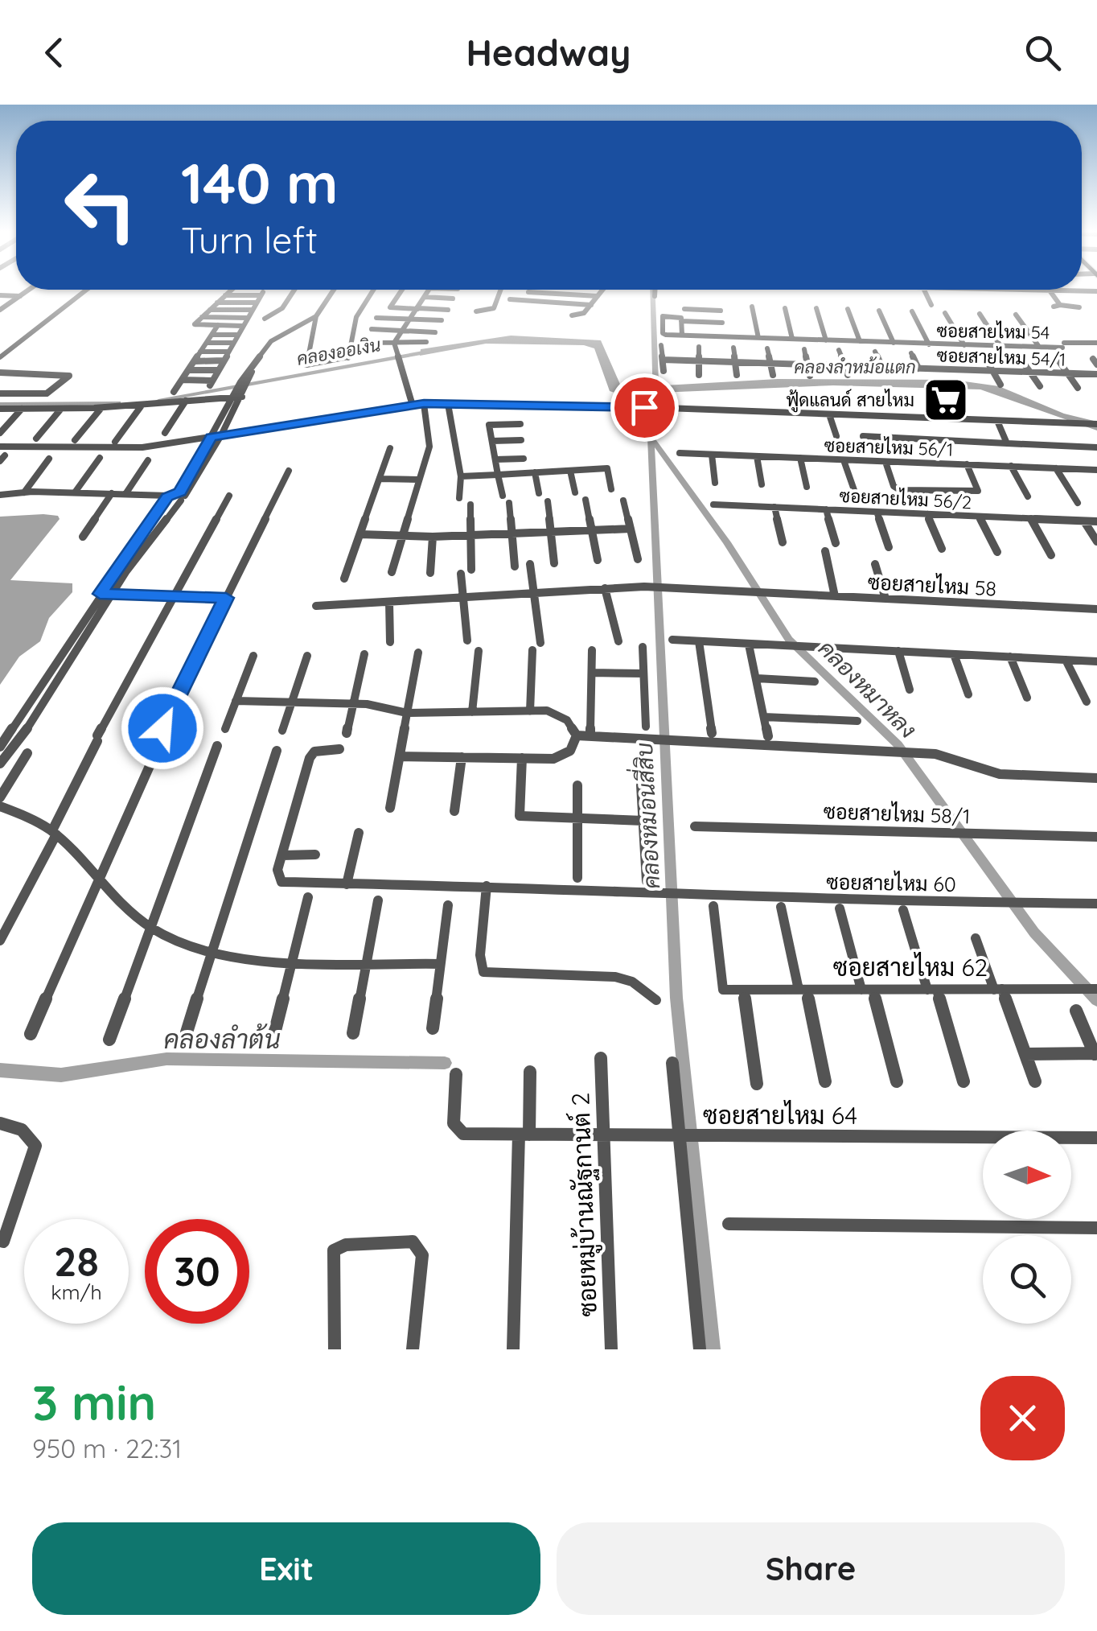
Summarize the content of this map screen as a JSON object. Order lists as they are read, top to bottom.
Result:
{
  "streets": {
    "street": [
      "ซอยสายไหม 54",
      "ซอยสายไหม 54/1",
      "ซอยสายไหม 56/1",
      "ซอยสายไหม 56/2",
      "ซอยสายไหม 58",
      "ซอยสายไหม 58/1",
      "ซอยสายไหม 60",
      "ซอยสายไหม 62",
      "ซอยสายไหม 64",
      "ซอยหมู่บ้านณัฐกานต์ 2"
    ]
  },
  "crossings": [
    ["ซอยสายไหม 64", "ซอยหมู่บ้านณัฐกานต์ 2"]
  ],
  "water": [
    "คลองออเงิน",
    "คลองลำหม้อแตก",
    "คลองหมาหลง",
    "คลองหมอนสี่สิบ",
    "คลองลำต้น"
  ],
  "places": {
    "supermarket": ["ฟู้ดแลนด์ สายไหม"]
  },
  "north": "right",
  "page": {
    "header": "Headway",
    "turn": ["140 m", "Turn left"],
    "speed": "28 km/h",
    "limit": "30",
    "heading": ["3 min", "950 m · 22:31"],
    "buttons": ["Exit", "Share"]
  }
}
